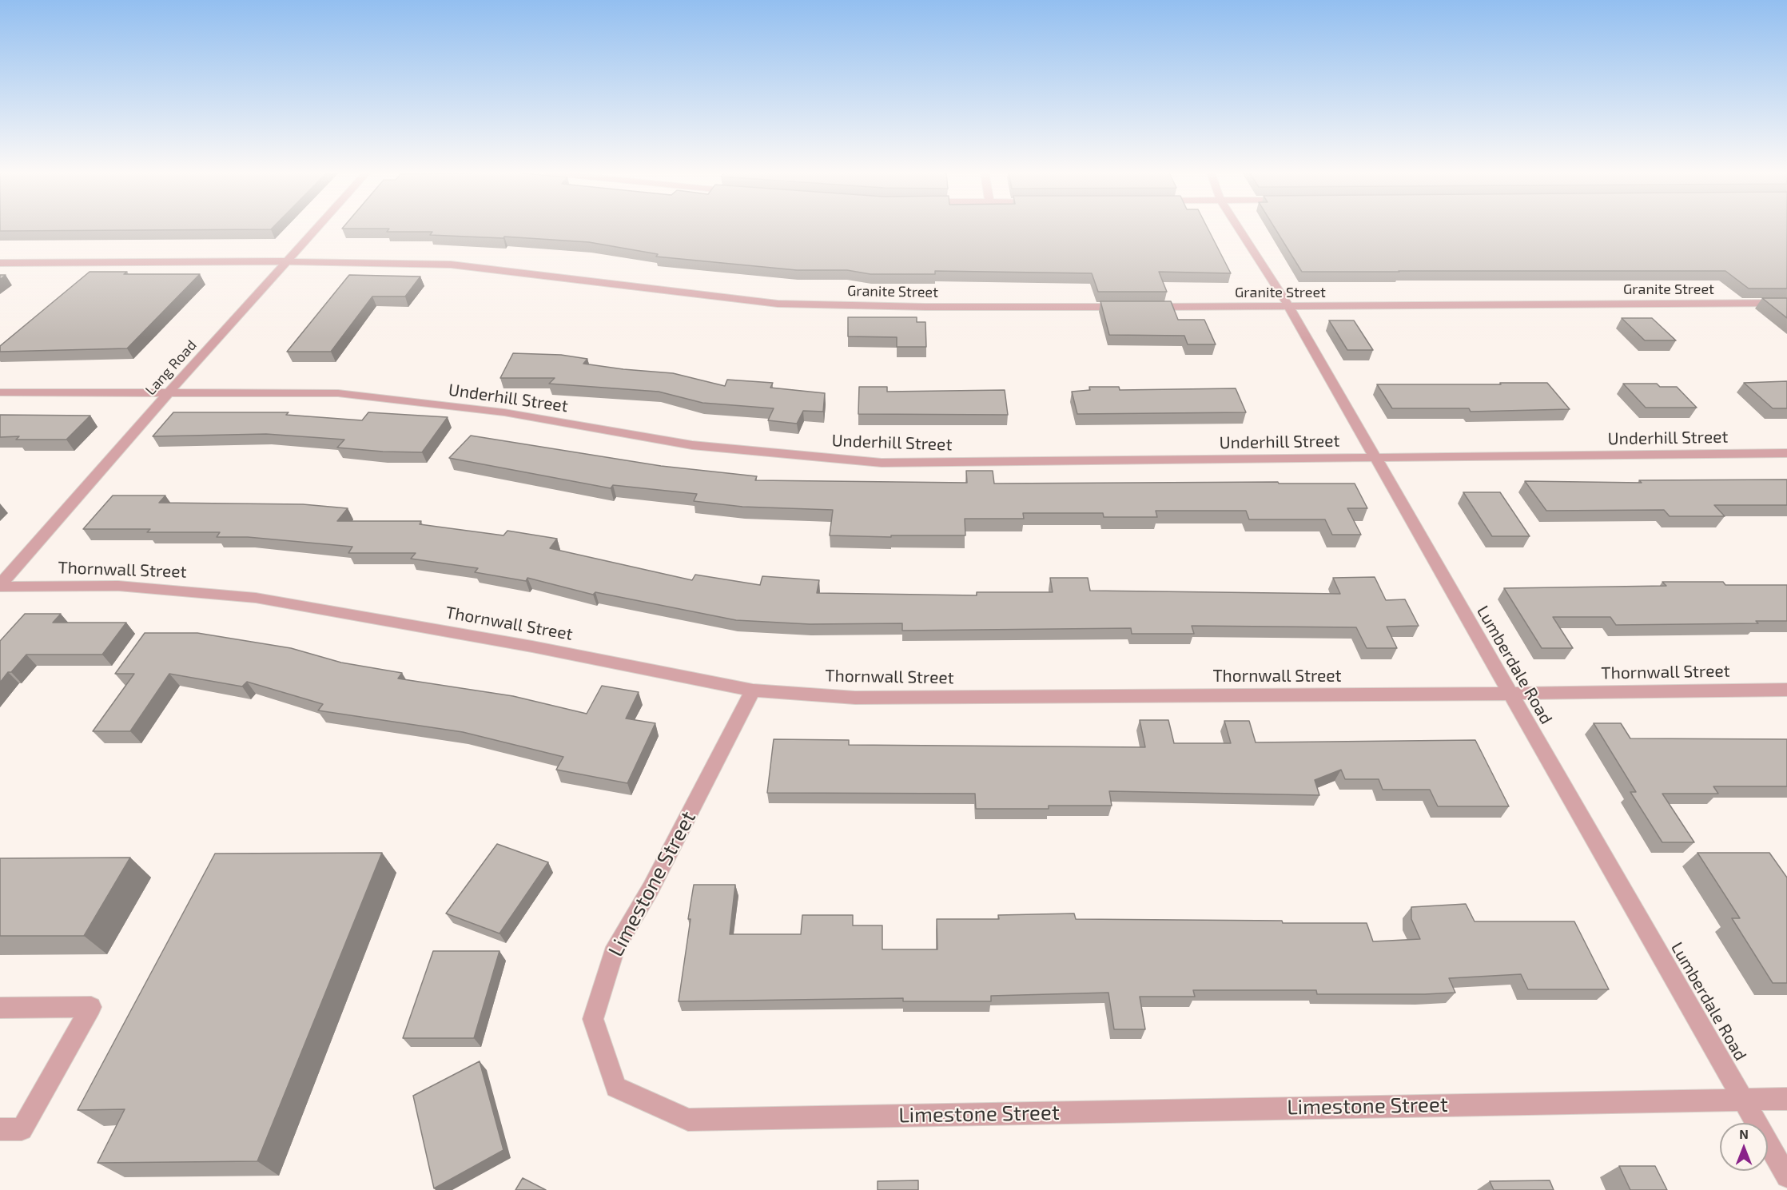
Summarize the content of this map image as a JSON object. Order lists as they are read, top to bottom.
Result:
{
  "streets": {
    "street": [
      "Granite Street",
      "Lang Road",
      "Underhill Street",
      "Thornwall Street",
      "Lumberdale Road",
      "Limestone Street"
    ]
  },
  "crossings": [
    ["Granite Street", "Lang Road"],
    ["Granite Street", "Lumberdale Road"],
    ["Lang Road", "Underhill Street"],
    ["Lang Road", "Thornwall Street"],
    ["Underhill Street", "Lumberdale Road"],
    ["Thornwall Street", "Lumberdale Road"],
    ["Thornwall Street", "Limestone Street"],
    ["Lumberdale Road", "Limestone Street"]
  ],
  "north": "top"
}
